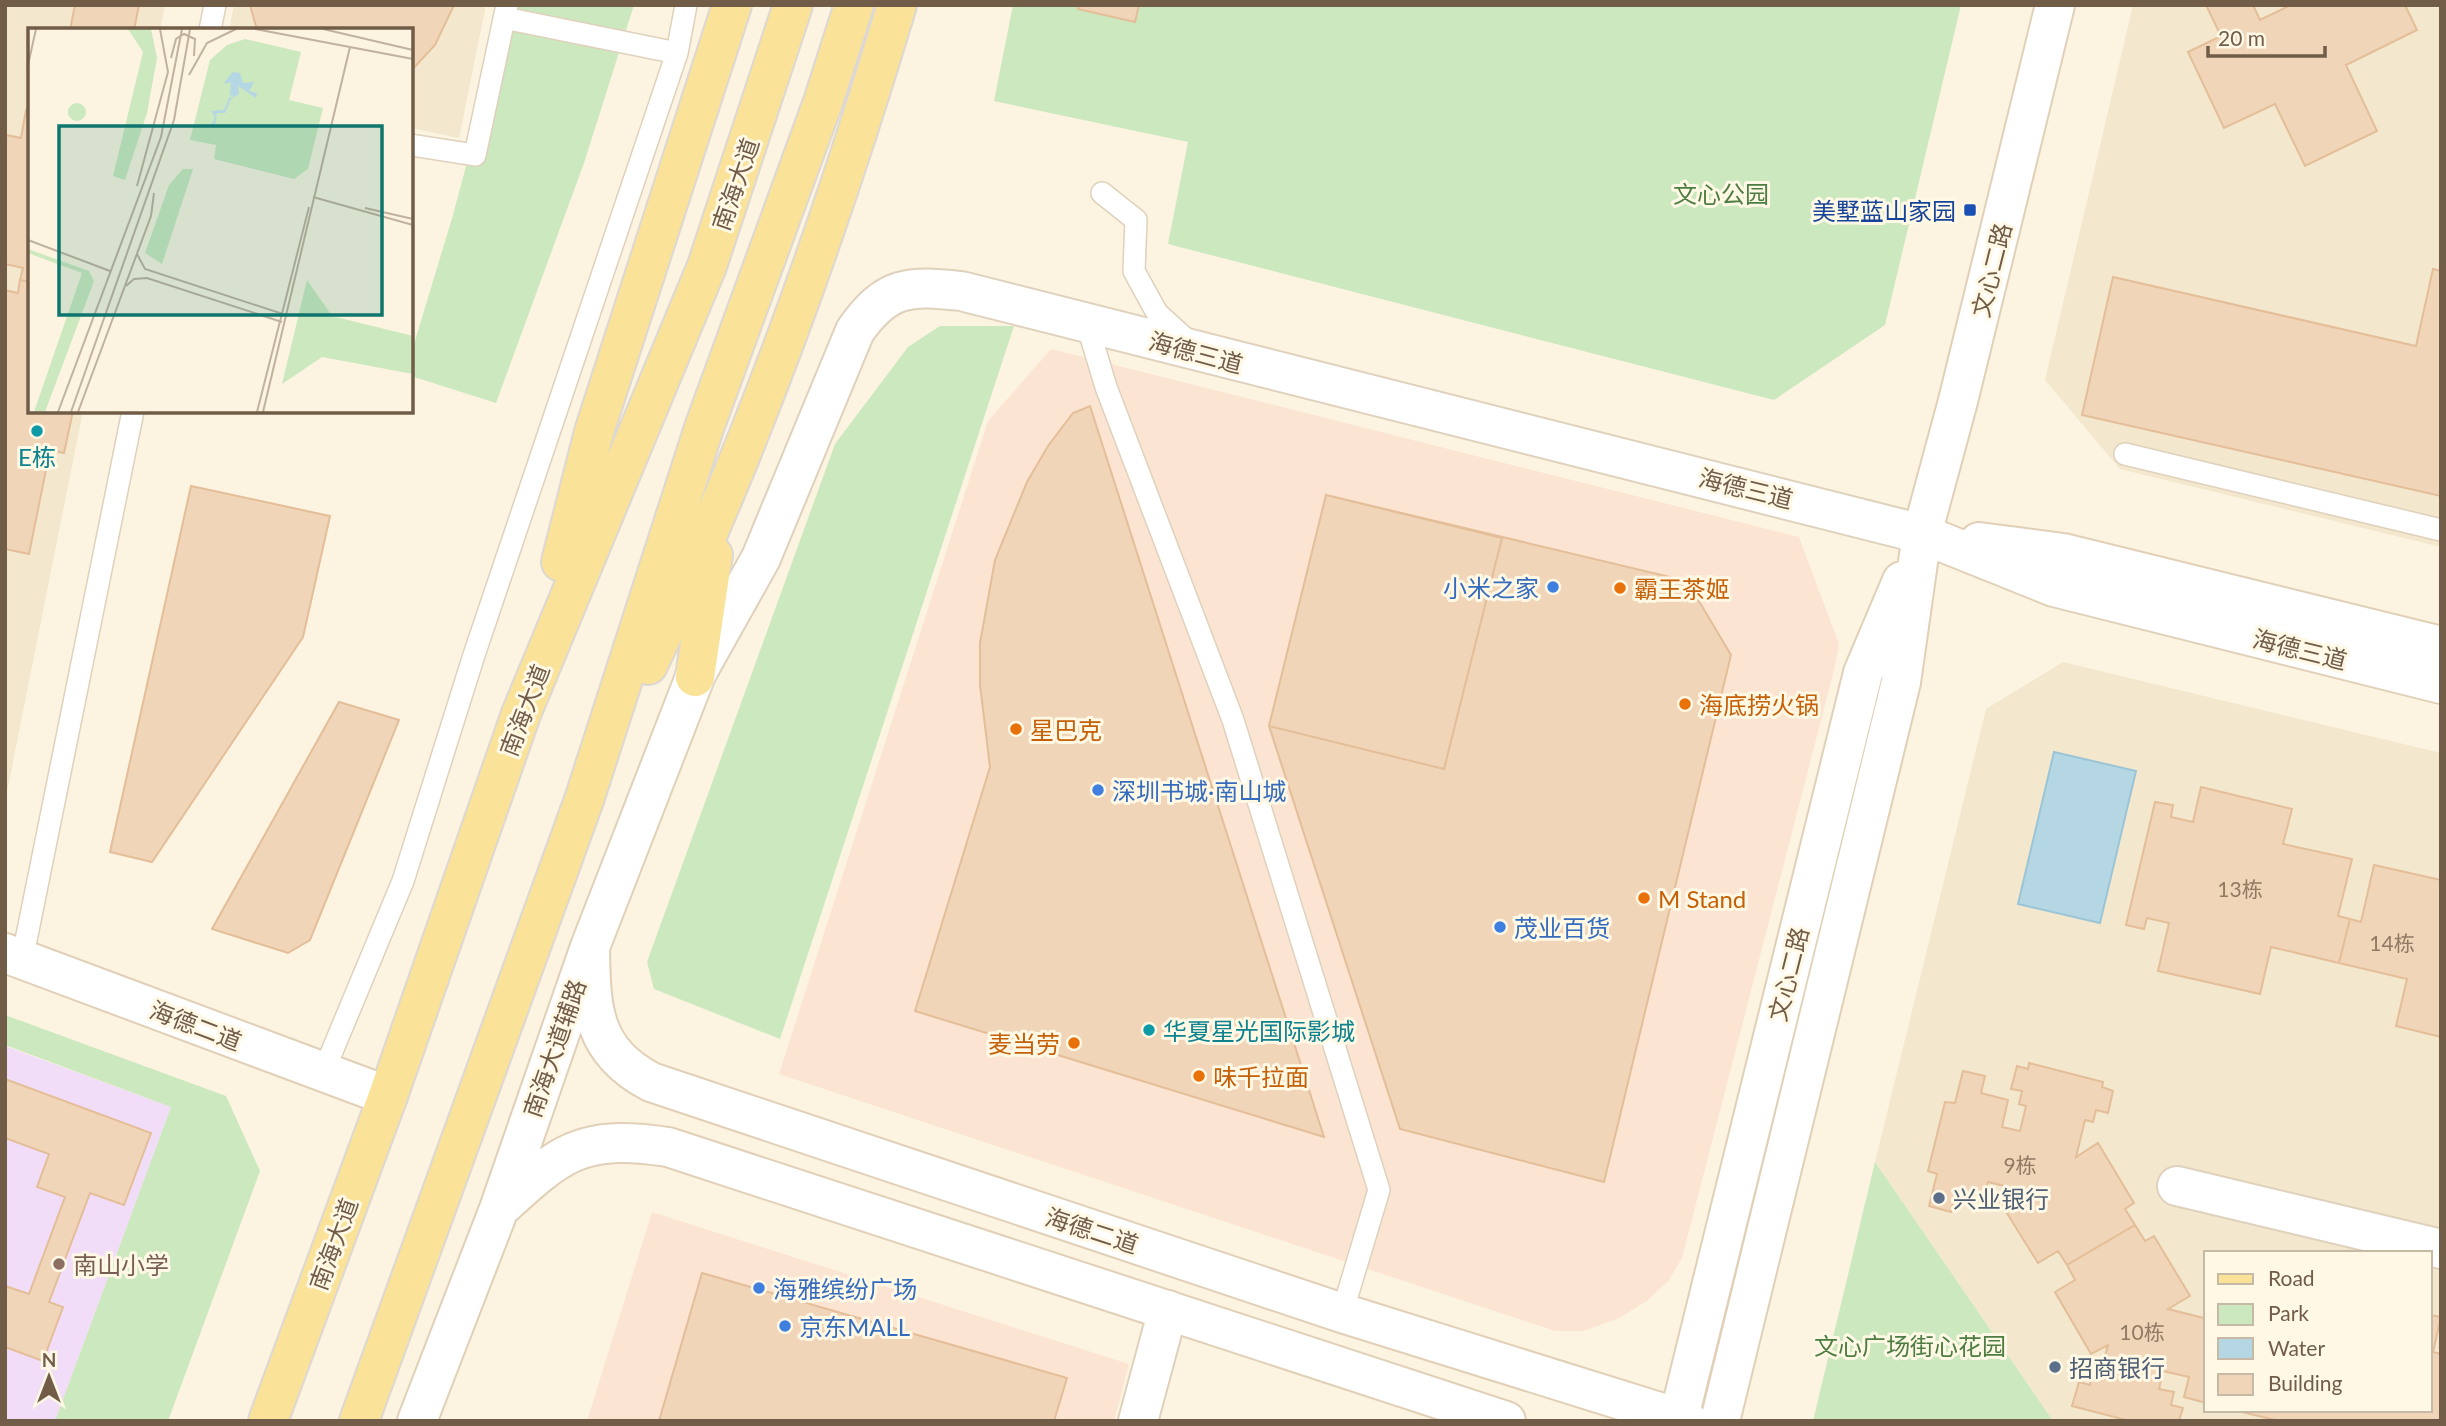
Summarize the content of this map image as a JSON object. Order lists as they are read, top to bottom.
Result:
{
  "streets": {
    "main road": ["南海大道"],
    "street": [
      "文心二路",
      "海德三道",
      "海德二道",
      "南海大道辅路"
    ]
  },
  "crossings": [
    ["南海大道", "海德二道"],
    ["文心二路", "海德三道"],
    ["文心二路", "海德二道"],
    ["海德三道", "南海大道辅路"],
    ["海德二道", "南海大道辅路"]
  ],
  "parks": ["文心公园", "文心广场街心花园"],
  "places": {
    "transit": ["美墅蓝山家园"],
    "other": [
      "E栋",
      "小米之家",
      "霸王茶姬",
      "海底捞火锅",
      "星巴克",
      "深圳书城·南山城",
      "M Stand",
      "茂业百货",
      "华夏星光国际影城",
      "麦当劳",
      "味千拉面",
      "兴业银行",
      "南山小学",
      "海雅缤纷广场",
      "京东MALL",
      "招商银行"
    ]
  },
  "house_numbers": [
    "13栋",
    "14栋",
    "9栋",
    "10栋"
  ],
  "legend": [
    "Road",
    "Park",
    "Water",
    "Building"
  ],
  "scale_bar": "20 m",
  "north": "top"
}
